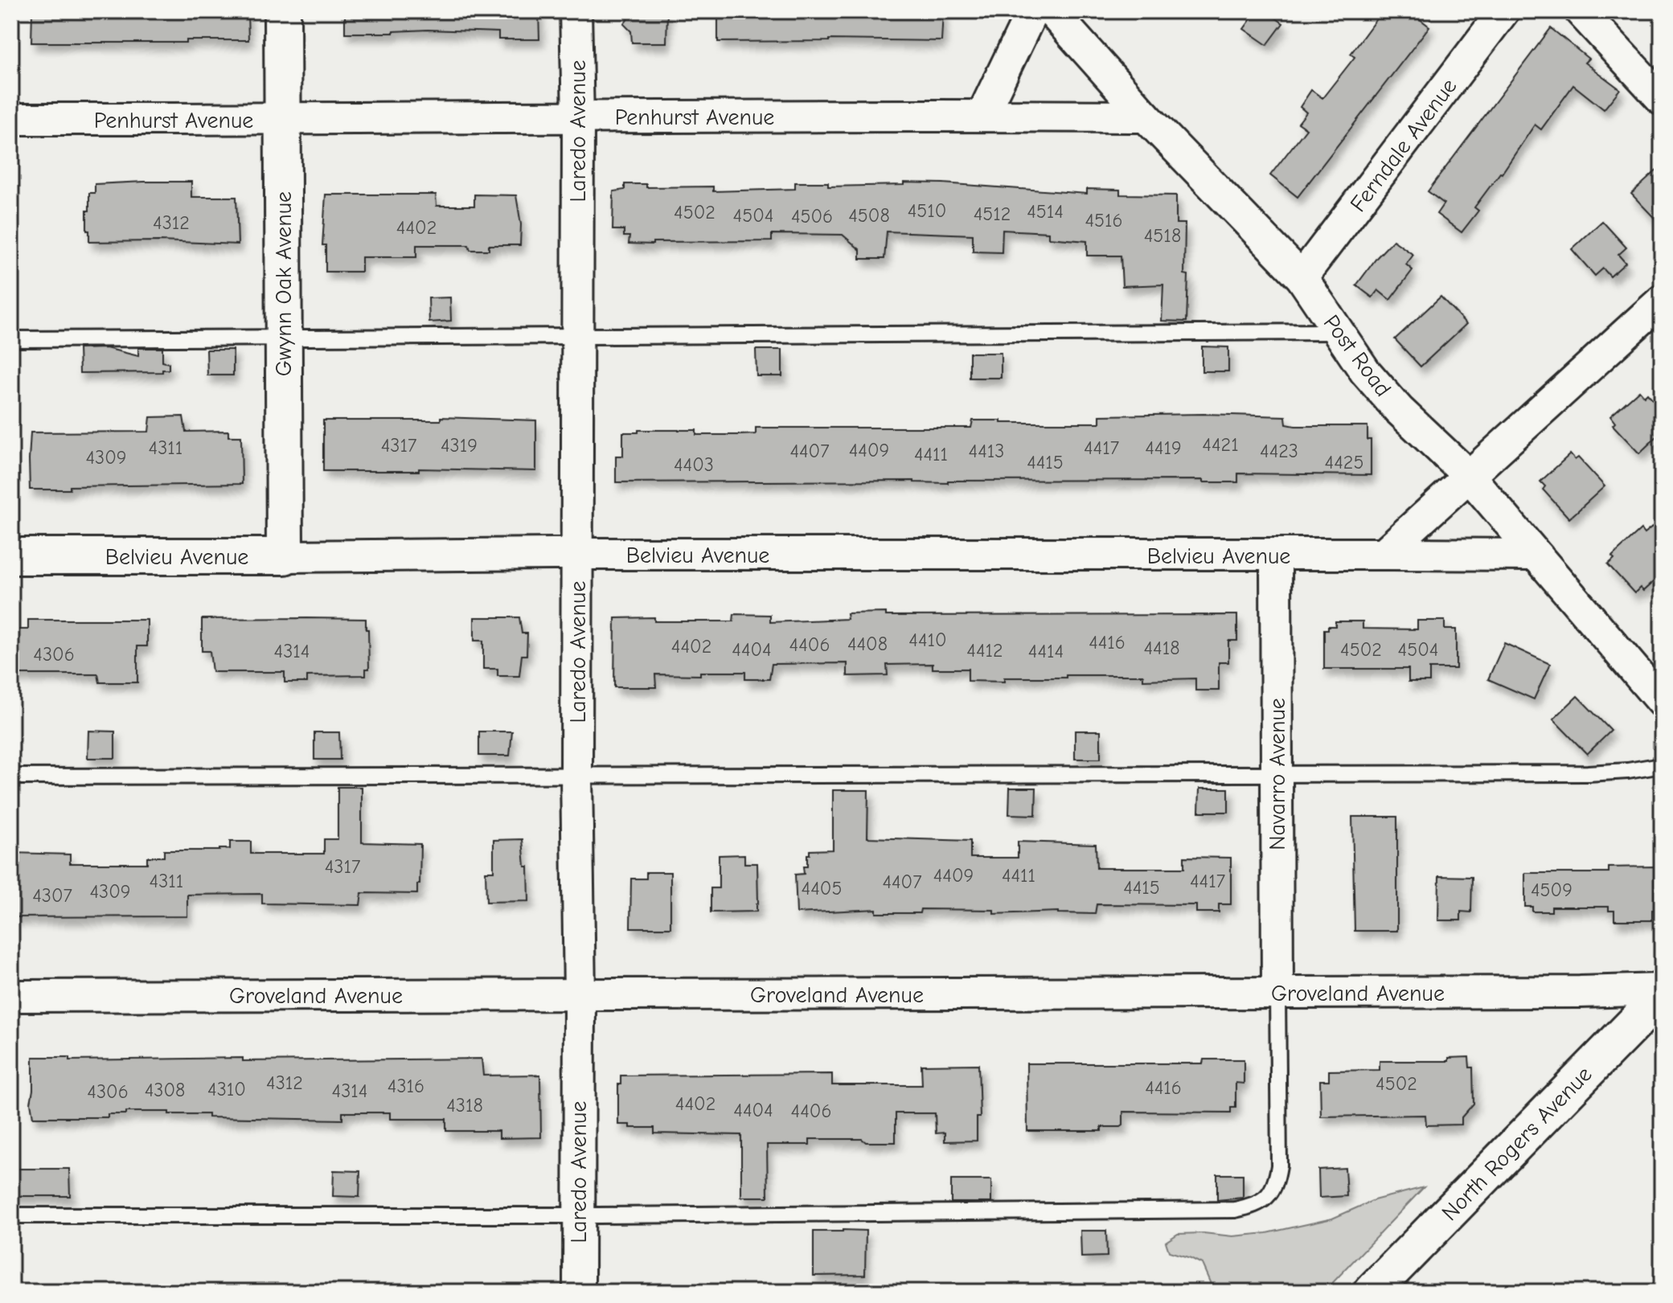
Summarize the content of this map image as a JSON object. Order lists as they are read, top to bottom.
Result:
{
  "streets": {
    "street": [
      "Penhurst Avenue",
      "Laredo Avenue",
      "Ferndale Avenue",
      "Gwynn Oak Avenue",
      "Post Road",
      "Belvieu Avenue",
      "Navarro Avenue",
      "Groveland Avenue",
      "North Rogers Avenue"
    ]
  },
  "crossings": [
    ["Penhurst Avenue", "Laredo Avenue"],
    ["Penhurst Avenue", "Gwynn Oak Avenue"],
    ["Penhurst Avenue", "Post Road"],
    ["Laredo Avenue", "Belvieu Avenue"],
    ["Laredo Avenue", "Groveland Avenue"],
    ["Ferndale Avenue", "Post Road"],
    ["Gwynn Oak Avenue", "Belvieu Avenue"],
    ["Post Road", "Belvieu Avenue"],
    ["Belvieu Avenue", "Navarro Avenue"],
    ["Navarro Avenue", "Groveland Avenue"]
  ],
  "house_numbers": [
    "4510",
    "4514",
    "4502",
    "4512",
    "4504",
    "4508",
    "4506",
    "4516",
    "4312",
    "4402",
    "4518",
    "4421",
    "4317",
    "4319",
    "4311",
    "4417",
    "4419",
    "4409",
    "4407",
    "4413",
    "4423",
    "4411",
    "4309",
    "4415",
    "4425",
    "4403",
    "4410",
    "4416",
    "4408",
    "4406",
    "4402",
    "4418",
    "4404",
    "4502",
    "4504",
    "4412",
    "4314",
    "4414",
    "4306",
    "4317",
    "4409",
    "4411",
    "4311",
    "4417",
    "4407",
    "4415",
    "4405",
    "4509",
    "4309",
    "4307",
    "4312",
    "4502",
    "4316",
    "4416",
    "4310",
    "4308",
    "4314",
    "4306",
    "4402",
    "4318",
    "4404",
    "4406"
  ]
}
